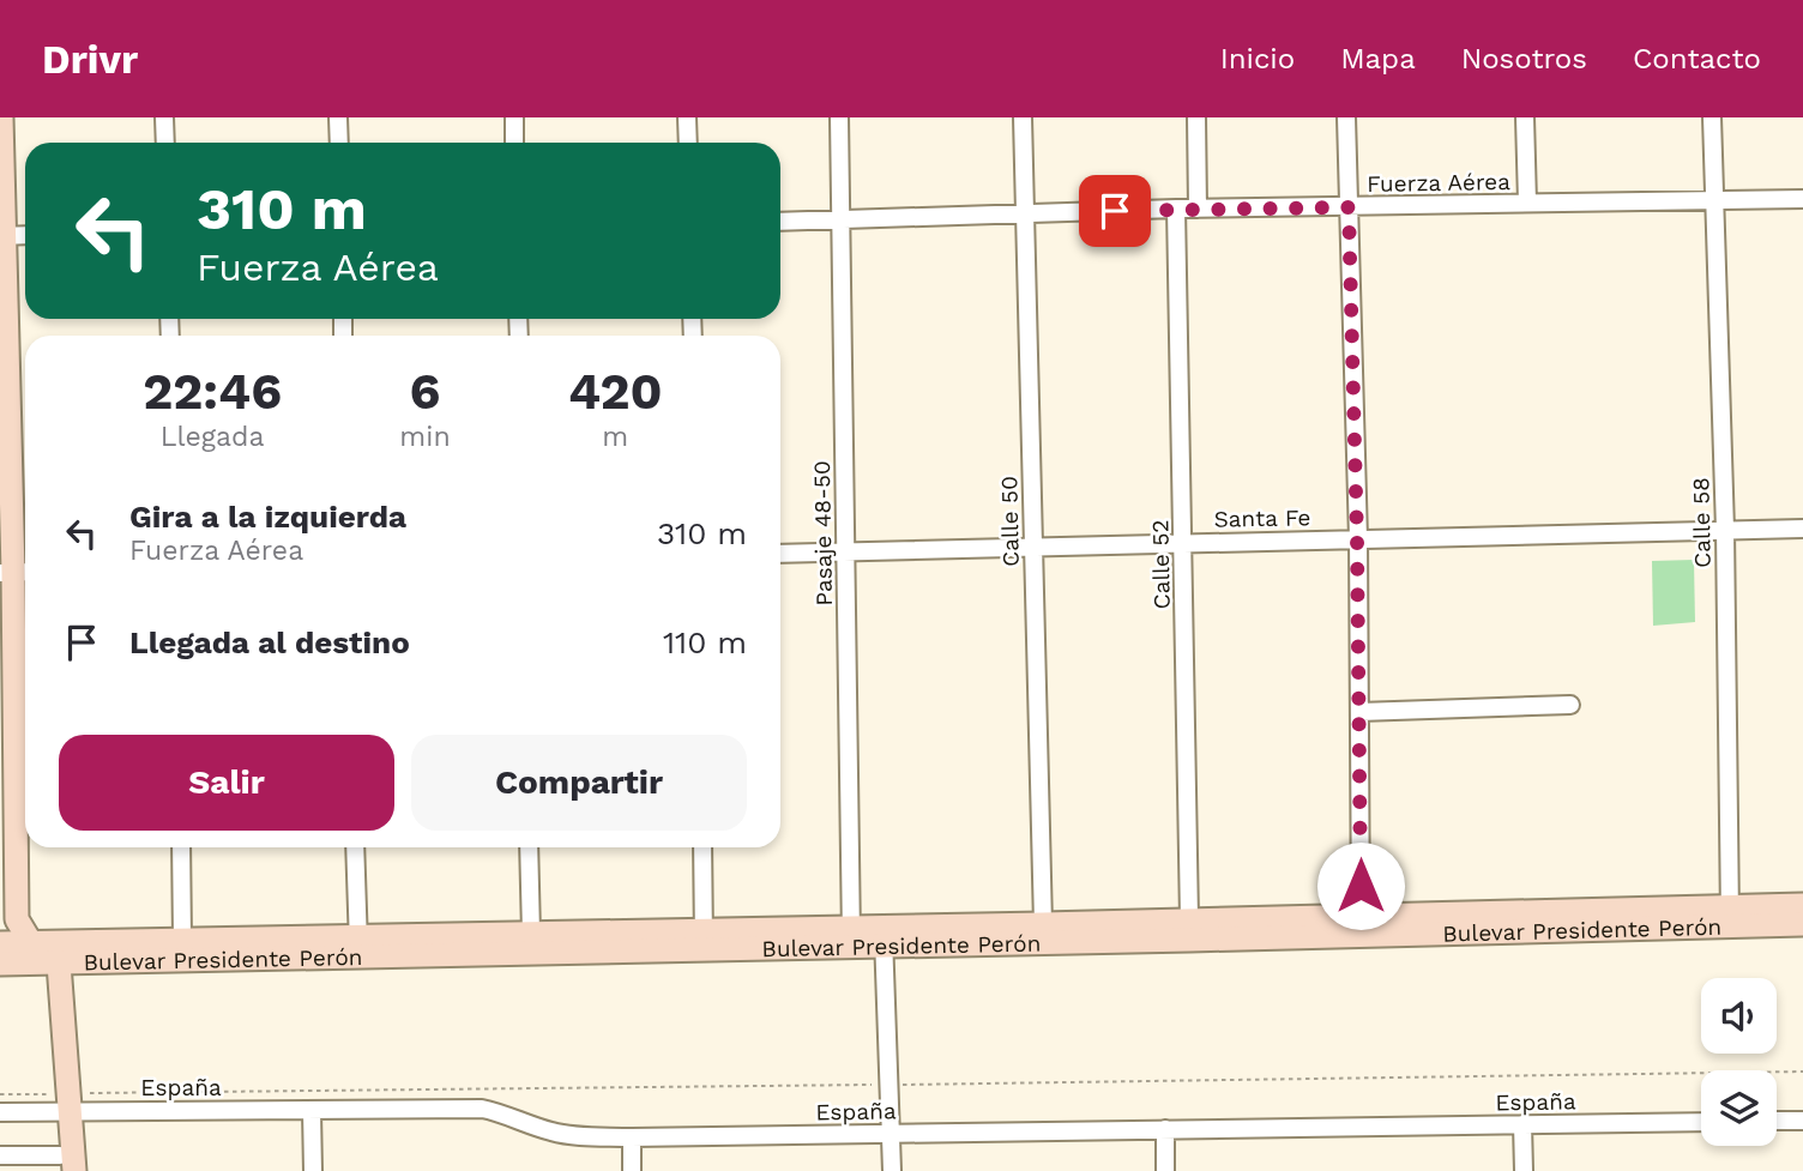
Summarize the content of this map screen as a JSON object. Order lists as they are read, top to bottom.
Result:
{
  "streets": {
    "main road": ["Bulevar Presidente Perón"],
    "street": [
      "Fuerza Aérea",
      "Santa Fe",
      "Calle 50",
      "Calle 58",
      "Pasaje 48-50",
      "Calle 52",
      "España"
    ]
  },
  "crossings": [
    ["Fuerza Aérea", "Calle 50"],
    ["Fuerza Aérea", "Calle 58"],
    ["Fuerza Aérea", "Pasaje 48-50"],
    ["Fuerza Aérea", "Calle 52"],
    ["Santa Fe", "Calle 50"],
    ["Santa Fe", "Calle 58"],
    ["Santa Fe", "Pasaje 48-50"],
    ["Santa Fe", "Calle 52"],
    ["Calle 50", "Bulevar Presidente Perón"],
    ["Calle 58", "Bulevar Presidente Perón"],
    ["Pasaje 48-50", "Bulevar Presidente Perón"],
    ["Calle 52", "Bulevar Presidente Perón"]
  ],
  "page": {
    "header": "Drivr",
    "nav": [
      "Inicio",
      "Mapa",
      "Nosotros",
      "Contacto"
    ],
    "turn": ["310 m", "Fuerza Aérea"],
    "eta": [
      "22:46",
      "Llegada",
      "6",
      "min",
      "420",
      "m"
    ],
    "list": [
      {
        "name": "Gira a la izquierda",
        "note": "Fuerza Aérea",
        "value": "310 m"
      },
      {
        "name": "Llegada al destino",
        "value": "110 m"
      }
    ],
    "buttons": ["Salir", "Compartir"]
  }
}
